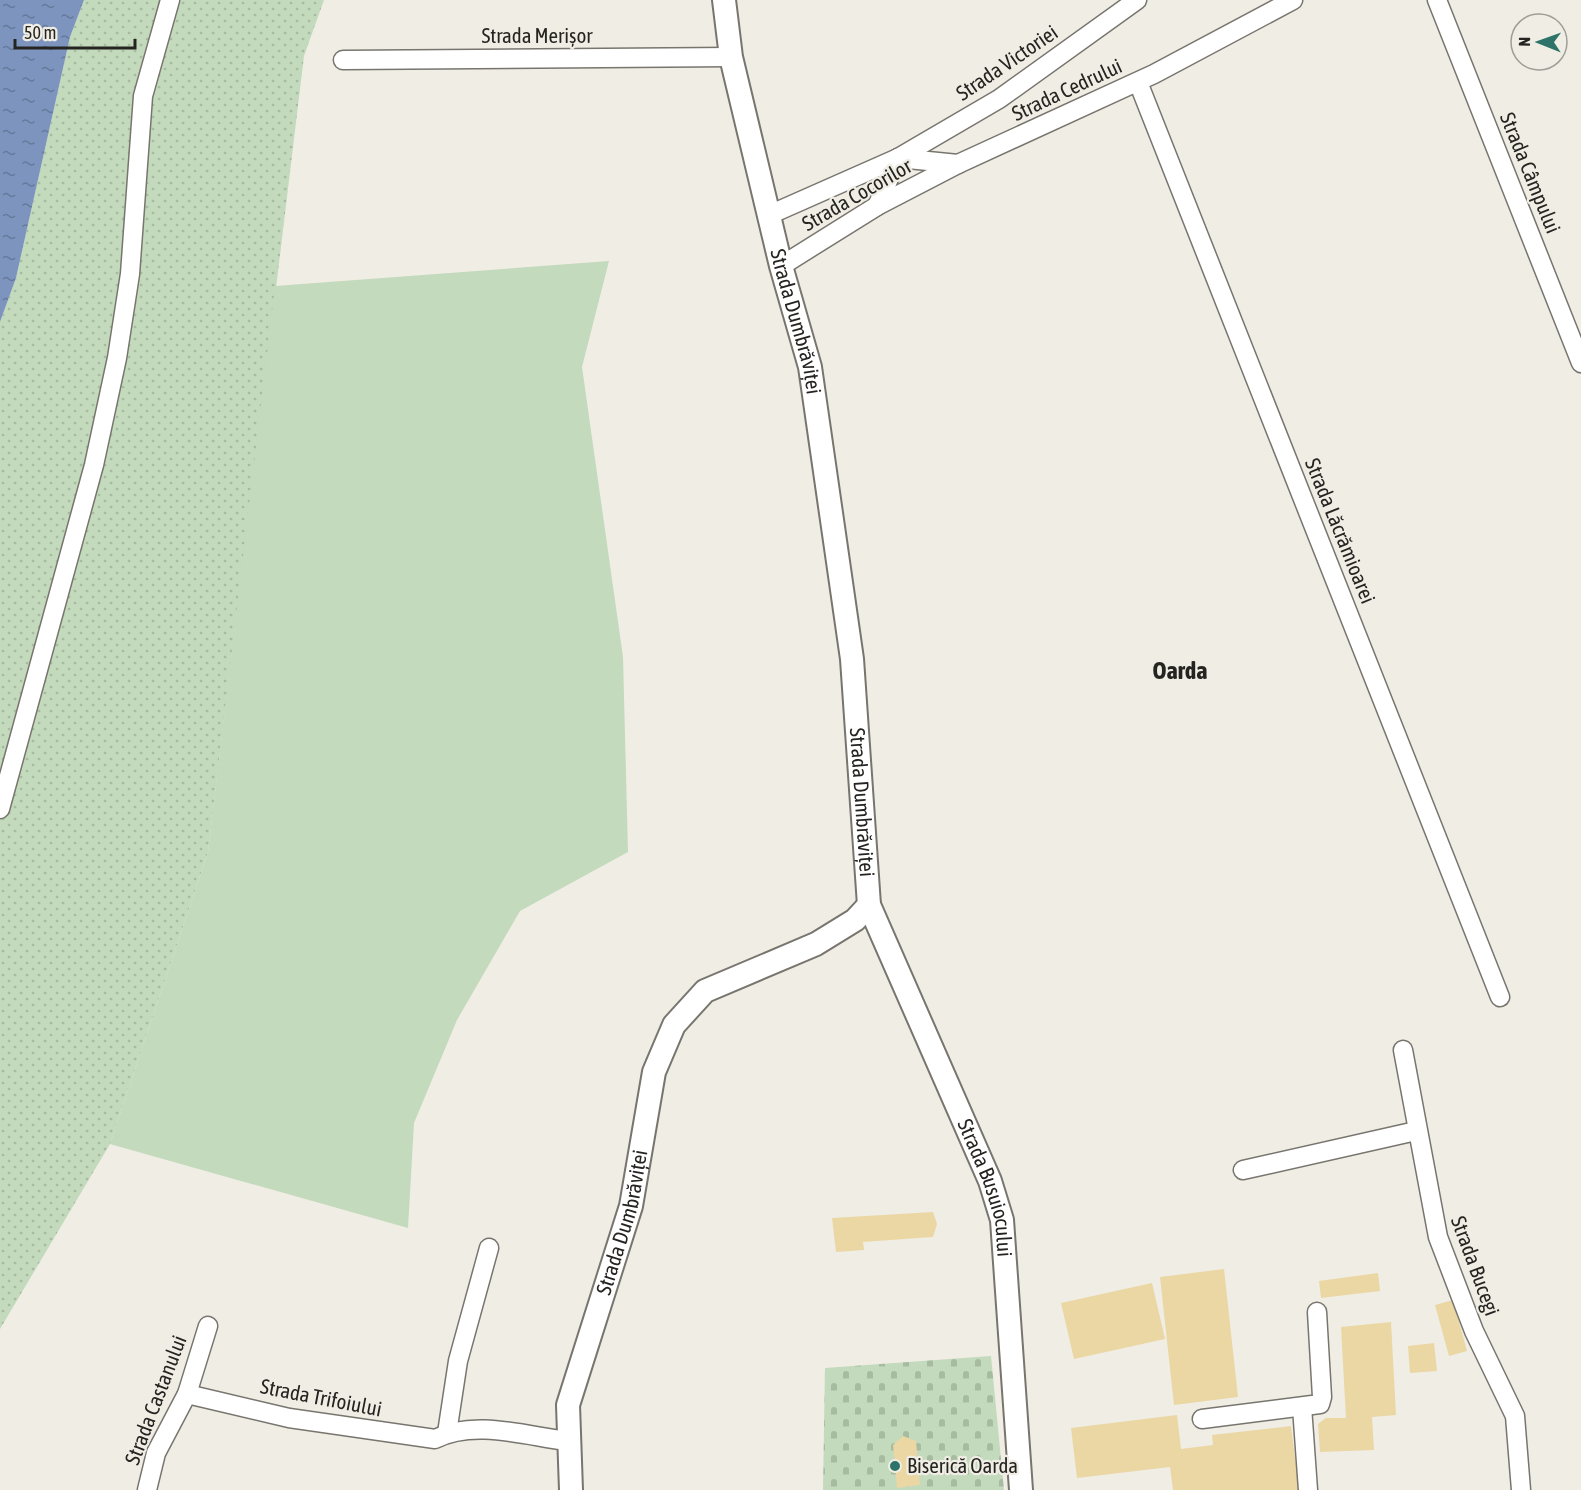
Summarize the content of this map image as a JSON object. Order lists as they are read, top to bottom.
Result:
{
  "streets": {
    "main road": ["Strada Dumbrăviței", "Strada Busuiocului"],
    "street": [
      "Strada Merișor",
      "Strada Victoriei",
      "Strada Cedrului",
      "Strada Câmpului",
      "Strada Cocorilor",
      "Strada Lăcrămioarei",
      "Strada Bucegi",
      "Strada Trifoiului",
      "Strada Castanului"
    ]
  },
  "crossings": [
    ["Strada Merișor", "Strada Dumbrăviței"],
    ["Strada Victoriei", "Strada Cocorilor"],
    ["Strada Cedrului", "Strada Cocorilor"],
    ["Strada Cedrului", "Strada Lăcrămioarei"],
    ["Strada Cocorilor", "Strada Dumbrăviței"],
    ["Strada Dumbrăviței", "Strada Busuiocului"],
    ["Strada Dumbrăviței", "Strada Trifoiului"],
    ["Strada Trifoiului", "Strada Castanului"]
  ],
  "districts": ["Oarda"],
  "places": ["Biserică Oarda"],
  "scale_bar": "50 m",
  "north": "left"
}
